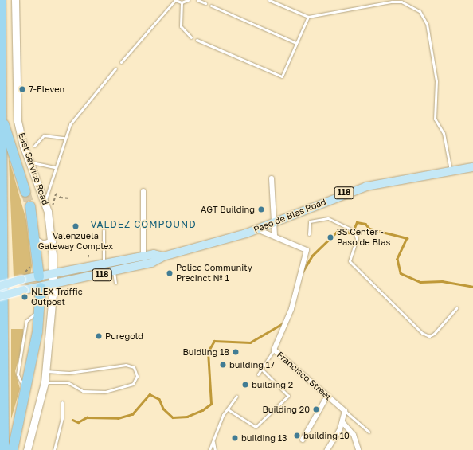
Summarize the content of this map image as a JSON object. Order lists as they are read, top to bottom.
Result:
{
  "streets": {
    "main road": ["East Service Road", "118", "Paso de Blas Road"],
    "street": ["Francisco Street"]
  },
  "crossings": [
    ["East Service Road", "Paso de Blas Road"],
    ["Paso de Blas Road", "Francisco Street"]
  ],
  "districts": ["VALDEZ COMPOUND"],
  "places": [
    "7-Eleven",
    "AGT Building",
    "Valenzuela Gateway Complex",
    "3S Center - Paso de Blas",
    "Police Community Precinct № 1",
    "NLEX Traffic Outpost",
    "Puregold",
    "Buidling 18",
    "building 17",
    "building 2",
    "Building 20",
    "building 10",
    "building 13"
  ]
}
